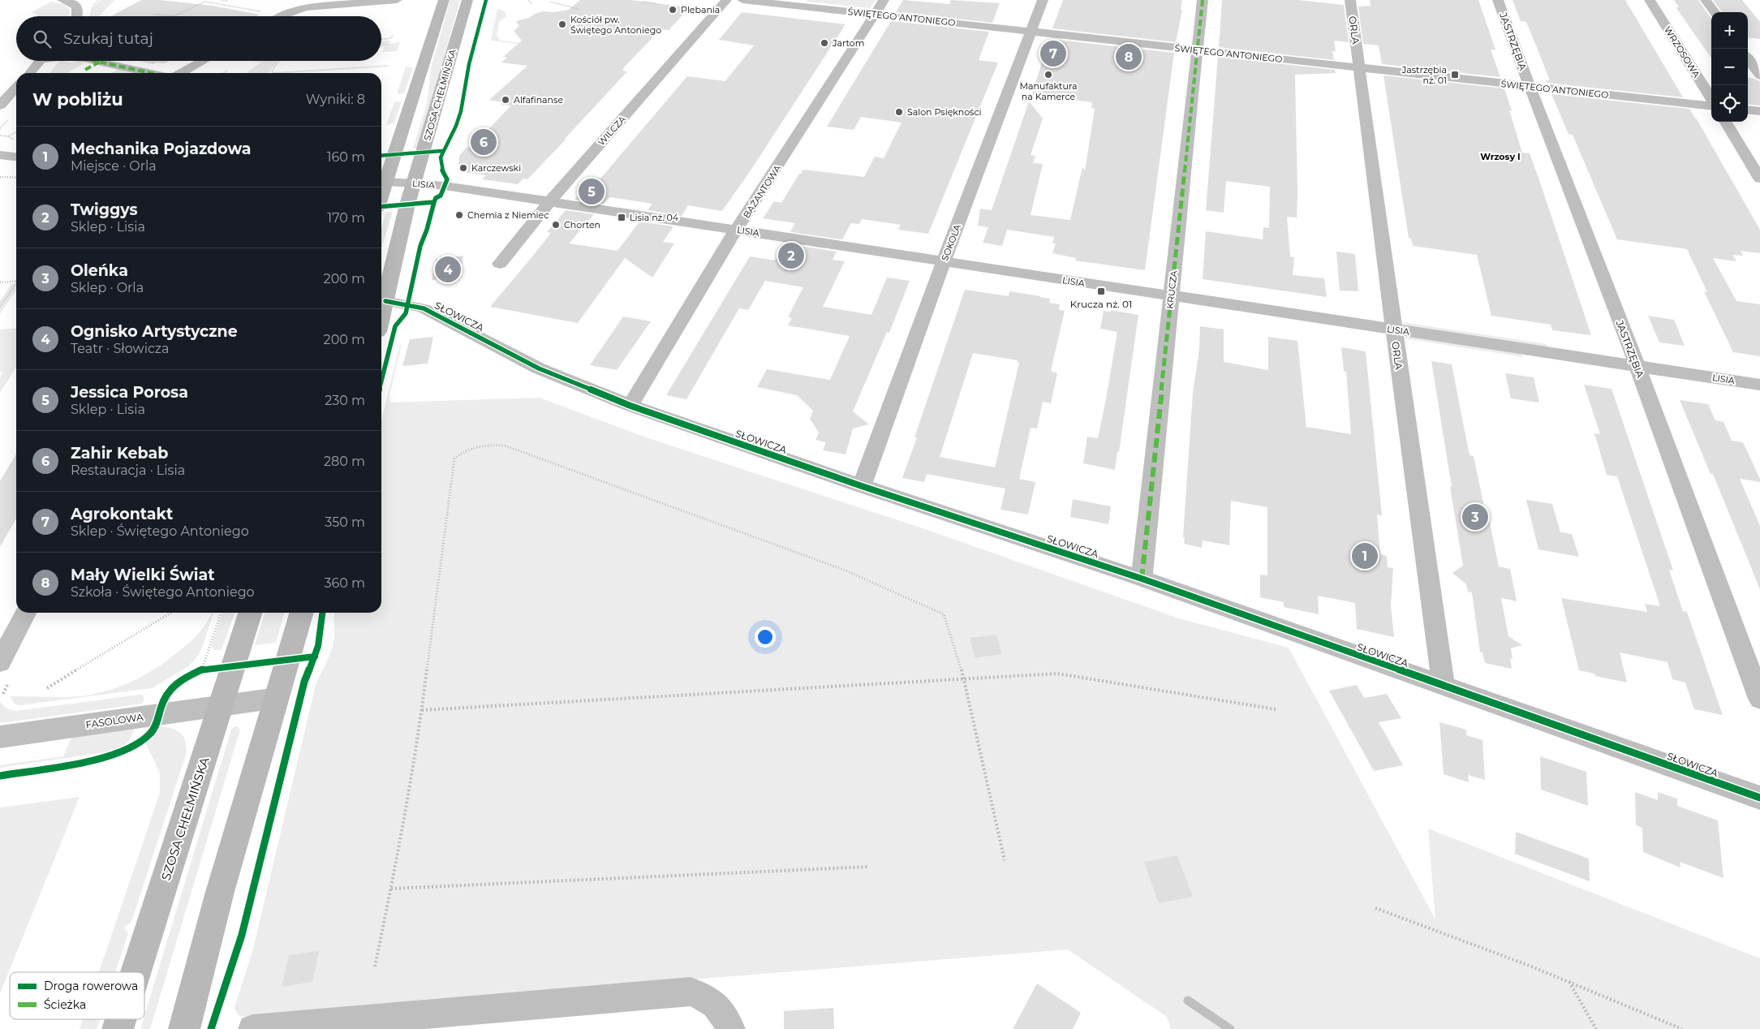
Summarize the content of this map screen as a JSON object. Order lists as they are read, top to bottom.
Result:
{
  "streets": {
    "main road": ["SZOSA CHEŁMIŃSKA"],
    "street": [
      "ŚWIĘTEGO ANTONIEGO",
      "ORLA",
      "JASTRZĘBIA",
      "WRZOSOWA",
      "WILCZA",
      "LISIA",
      "BAŻANTOWA",
      "SOKOLA",
      "KRUCZA",
      "SŁOWICZA",
      "FASOLOWA"
    ]
  },
  "crossings": [
    ["ŚWIĘTEGO ANTONIEGO", "ORLA"],
    ["ŚWIĘTEGO ANTONIEGO", "JASTRZĘBIA"],
    ["ŚWIĘTEGO ANTONIEGO", "BAŻANTOWA"],
    ["ŚWIĘTEGO ANTONIEGO", "SOKOLA"],
    ["ŚWIĘTEGO ANTONIEGO", "KRUCZA"],
    ["ORLA", "LISIA"],
    ["ORLA", "SŁOWICZA"],
    ["JASTRZĘBIA", "LISIA"],
    ["SZOSA CHEŁMIŃSKA", "LISIA"],
    ["SZOSA CHEŁMIŃSKA", "SŁOWICZA"],
    ["SZOSA CHEŁMIŃSKA", "FASOLOWA"],
    ["WILCZA", "LISIA"],
    ["LISIA", "BAŻANTOWA"],
    ["LISIA", "SOKOLA"],
    ["LISIA", "KRUCZA"],
    ["BAŻANTOWA", "SŁOWICZA"],
    ["SOKOLA", "SŁOWICZA"],
    ["KRUCZA", "SŁOWICZA"]
  ],
  "districts": ["Wrzosy I"],
  "places": {
    "other": [
      "Plebania",
      "Kościół pw. Świętego Antoniego",
      "Jartom",
      "Manufaktura na Kamerce",
      "Alfafinanse",
      "Salon Psiękności",
      "Karczewski",
      "Chemia z Niemiec",
      "Chorten"
    ],
    "transit": ["Jastrzębia nż. 01", "Lisia nż. 04", "Krucza nż. 01"]
  },
  "legend": ["Droga rowerowa", "Ścieżka"],
  "page": {
    "map_buttons": ["+", "−"],
    "search": "Szukaj tutaj",
    "pins": [
      "7",
      "8",
      "6",
      "5",
      "2",
      "4",
      "3",
      "1"
    ],
    "heading": ["W pobliżu", "Wyniki: 8"],
    "list": [
      {
        "mark": "1",
        "name": "Mechanika Pojazdowa",
        "note": "Miejsce · Orla",
        "value": "160 m"
      },
      {
        "mark": "2",
        "name": "Twiggys",
        "note": "Sklep · Lisia",
        "value": "170 m"
      },
      {
        "mark": "3",
        "name": "Oleńka",
        "note": "Sklep · Orla",
        "value": "200 m"
      },
      {
        "mark": "4",
        "name": "Ognisko Artystyczne",
        "note": "Teatr · Słowicza",
        "value": "200 m"
      },
      {
        "mark": "5",
        "name": "Jessica Porosa",
        "note": "Sklep · Lisia",
        "value": "230 m"
      },
      {
        "mark": "6",
        "name": "Zahir Kebab",
        "note": "Restauracja · Lisia",
        "value": "280 m"
      },
      {
        "mark": "7",
        "name": "Agrokontakt",
        "note": "Sklep · Świętego Antoniego",
        "value": "350 m"
      },
      {
        "mark": "8",
        "name": "Mały Wielki Świat",
        "note": "Szkoła · Świętego Antoniego",
        "value": "360 m"
      }
    ]
  }
}
